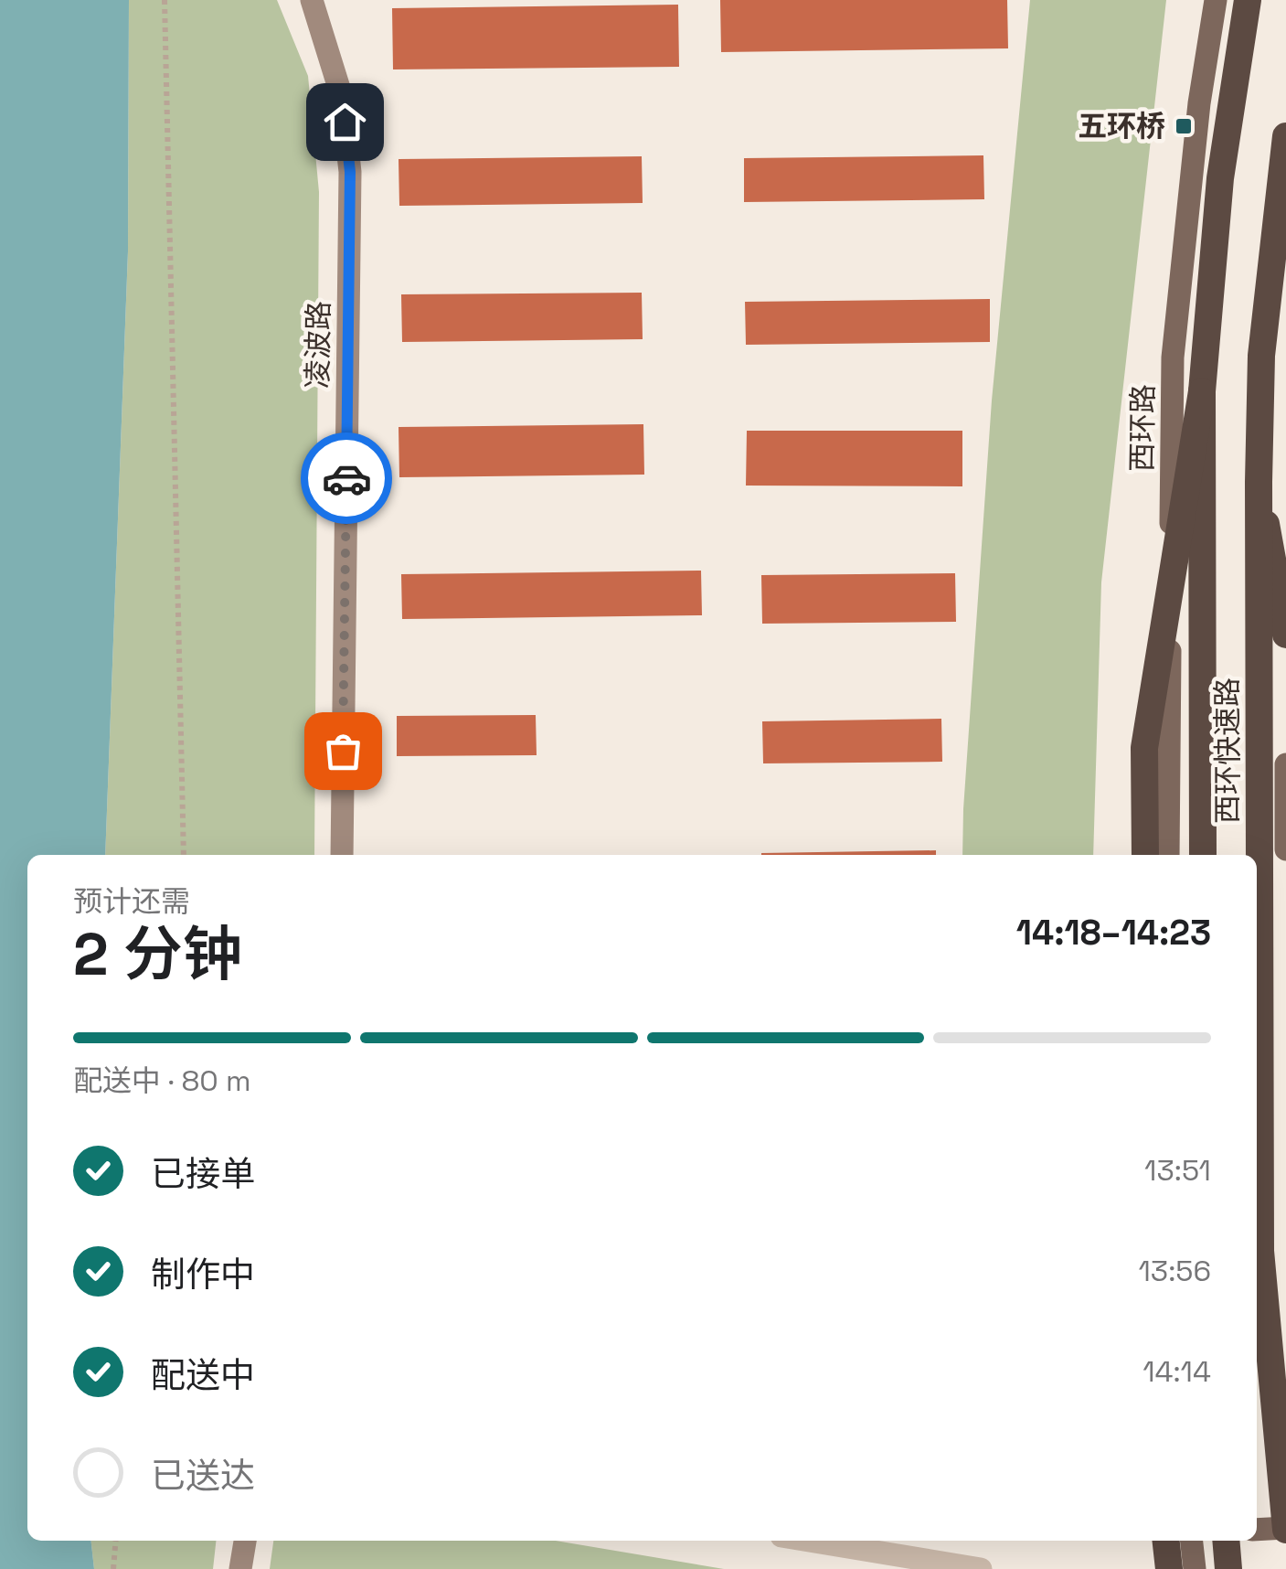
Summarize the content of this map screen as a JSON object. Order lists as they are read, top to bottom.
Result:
{
  "streets": {
    "highway": ["西环快速路"],
    "main road": ["西环路"],
    "street": ["凌波路"]
  },
  "places": {
    "transit": ["五环桥"]
  },
  "page": {
    "heading": ["2 分钟", "预计还需", "14:18–14:23"],
    "bar": "配送中 · 80 m",
    "list": [
      ["已接单", "13:51"],
      ["制作中", "13:56"],
      ["配送中", "14:14"],
      "已送达"
    ]
  }
}
